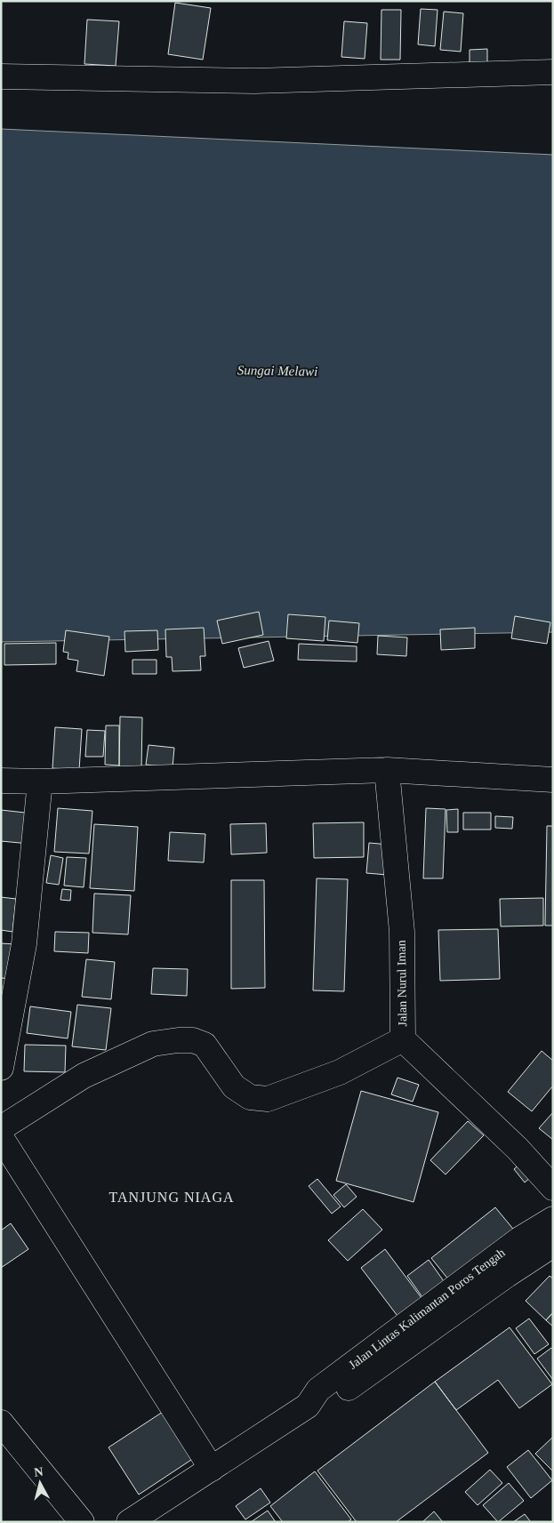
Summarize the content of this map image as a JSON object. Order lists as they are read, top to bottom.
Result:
{
  "streets": {
    "street": ["Jalan Nurul Iman", "Jalan Lintas Kalimantan Poros Tengah"]
  },
  "districts": ["TANJUNG NIAGA"],
  "water": ["Sungai Melawi"],
  "north": "top"
}
